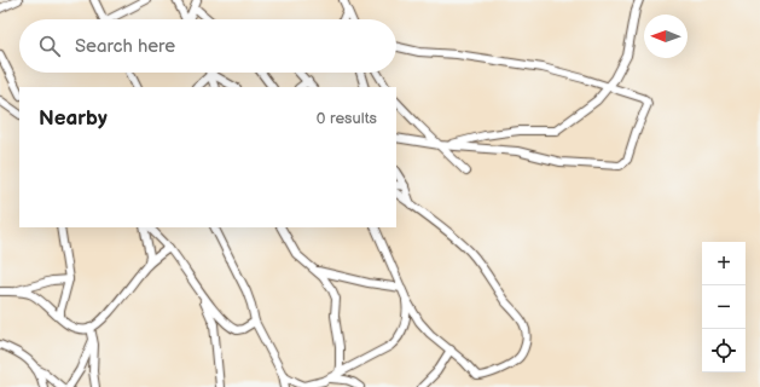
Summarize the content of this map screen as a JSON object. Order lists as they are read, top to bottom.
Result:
{
  "north": "left",
  "page": {
    "search": "Search here",
    "heading": ["Nearby", "0 results"],
    "map_buttons": ["+", "−"]
  }
}
